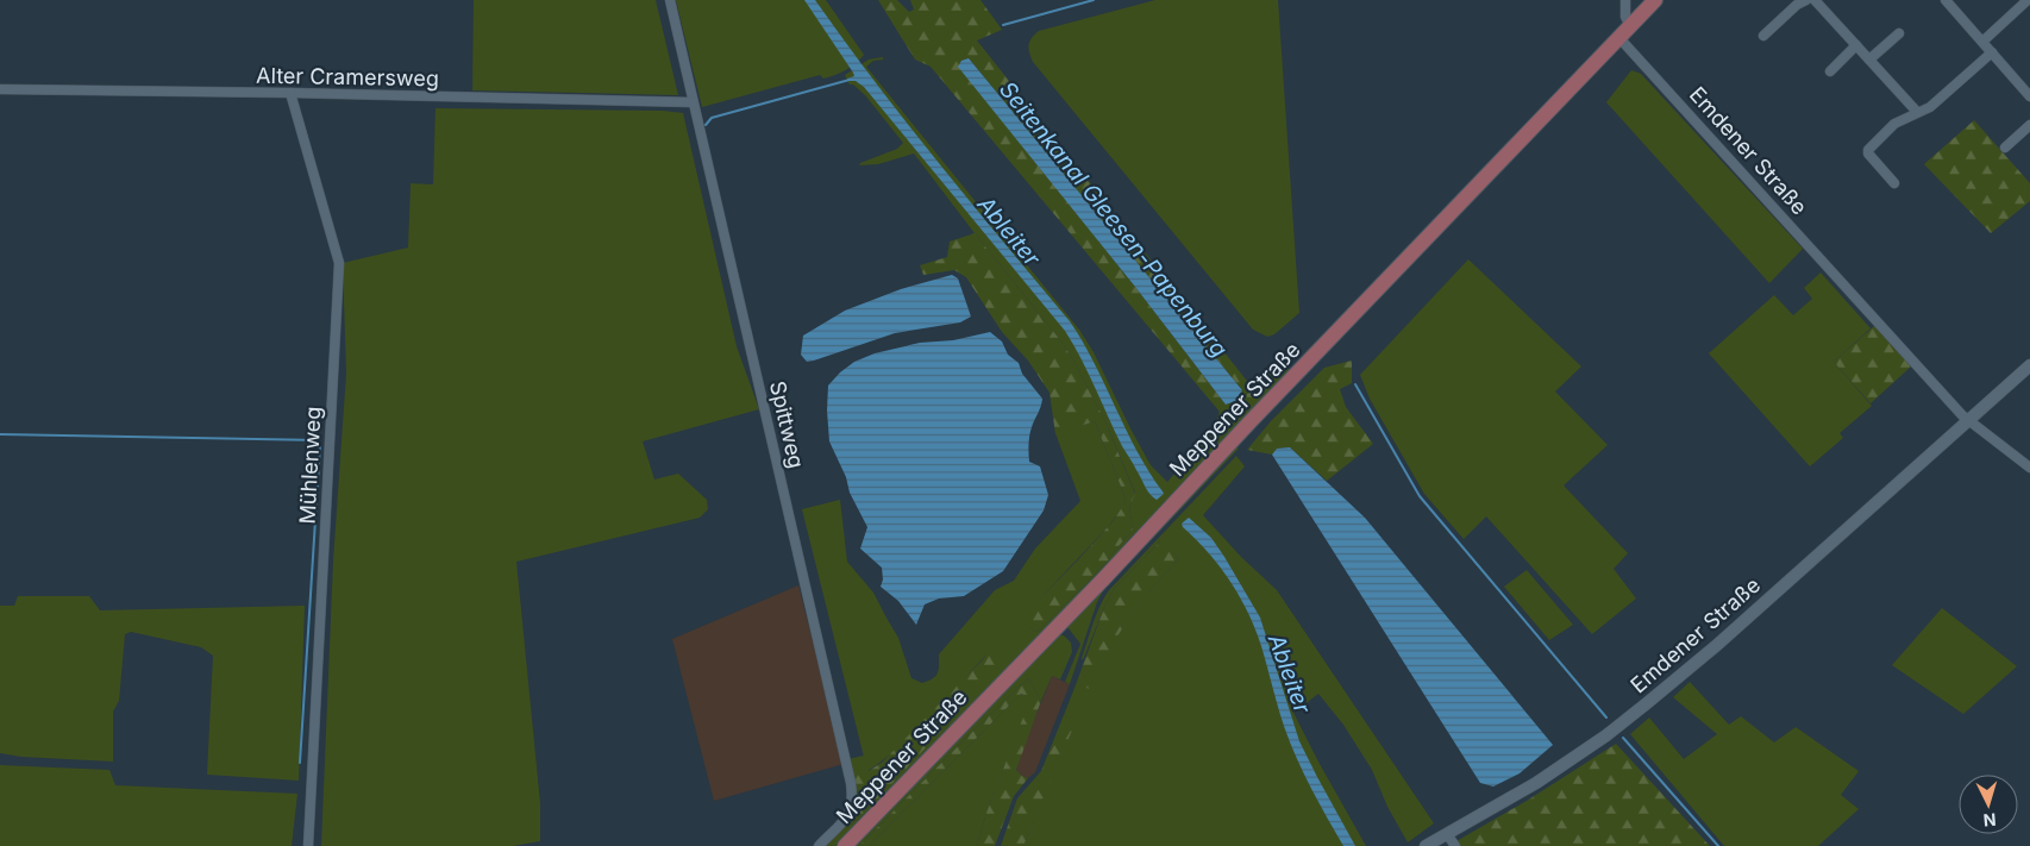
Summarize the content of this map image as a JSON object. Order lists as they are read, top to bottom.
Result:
{
  "streets": {
    "main road": ["Meppener Straße"],
    "street": [
      "Alter Cramersweg",
      "Emdener Straße",
      "Spittweg",
      "Mühlenweg"
    ]
  },
  "crossings": [
    ["Alter Cramersweg", "Spittweg"],
    ["Alter Cramersweg", "Mühlenweg"],
    ["Emdener Straße", "Meppener Straße"]
  ],
  "water": ["Seitenkanal Gleesen-Papenburg", "Ableiter"],
  "north": "bottom"
}
